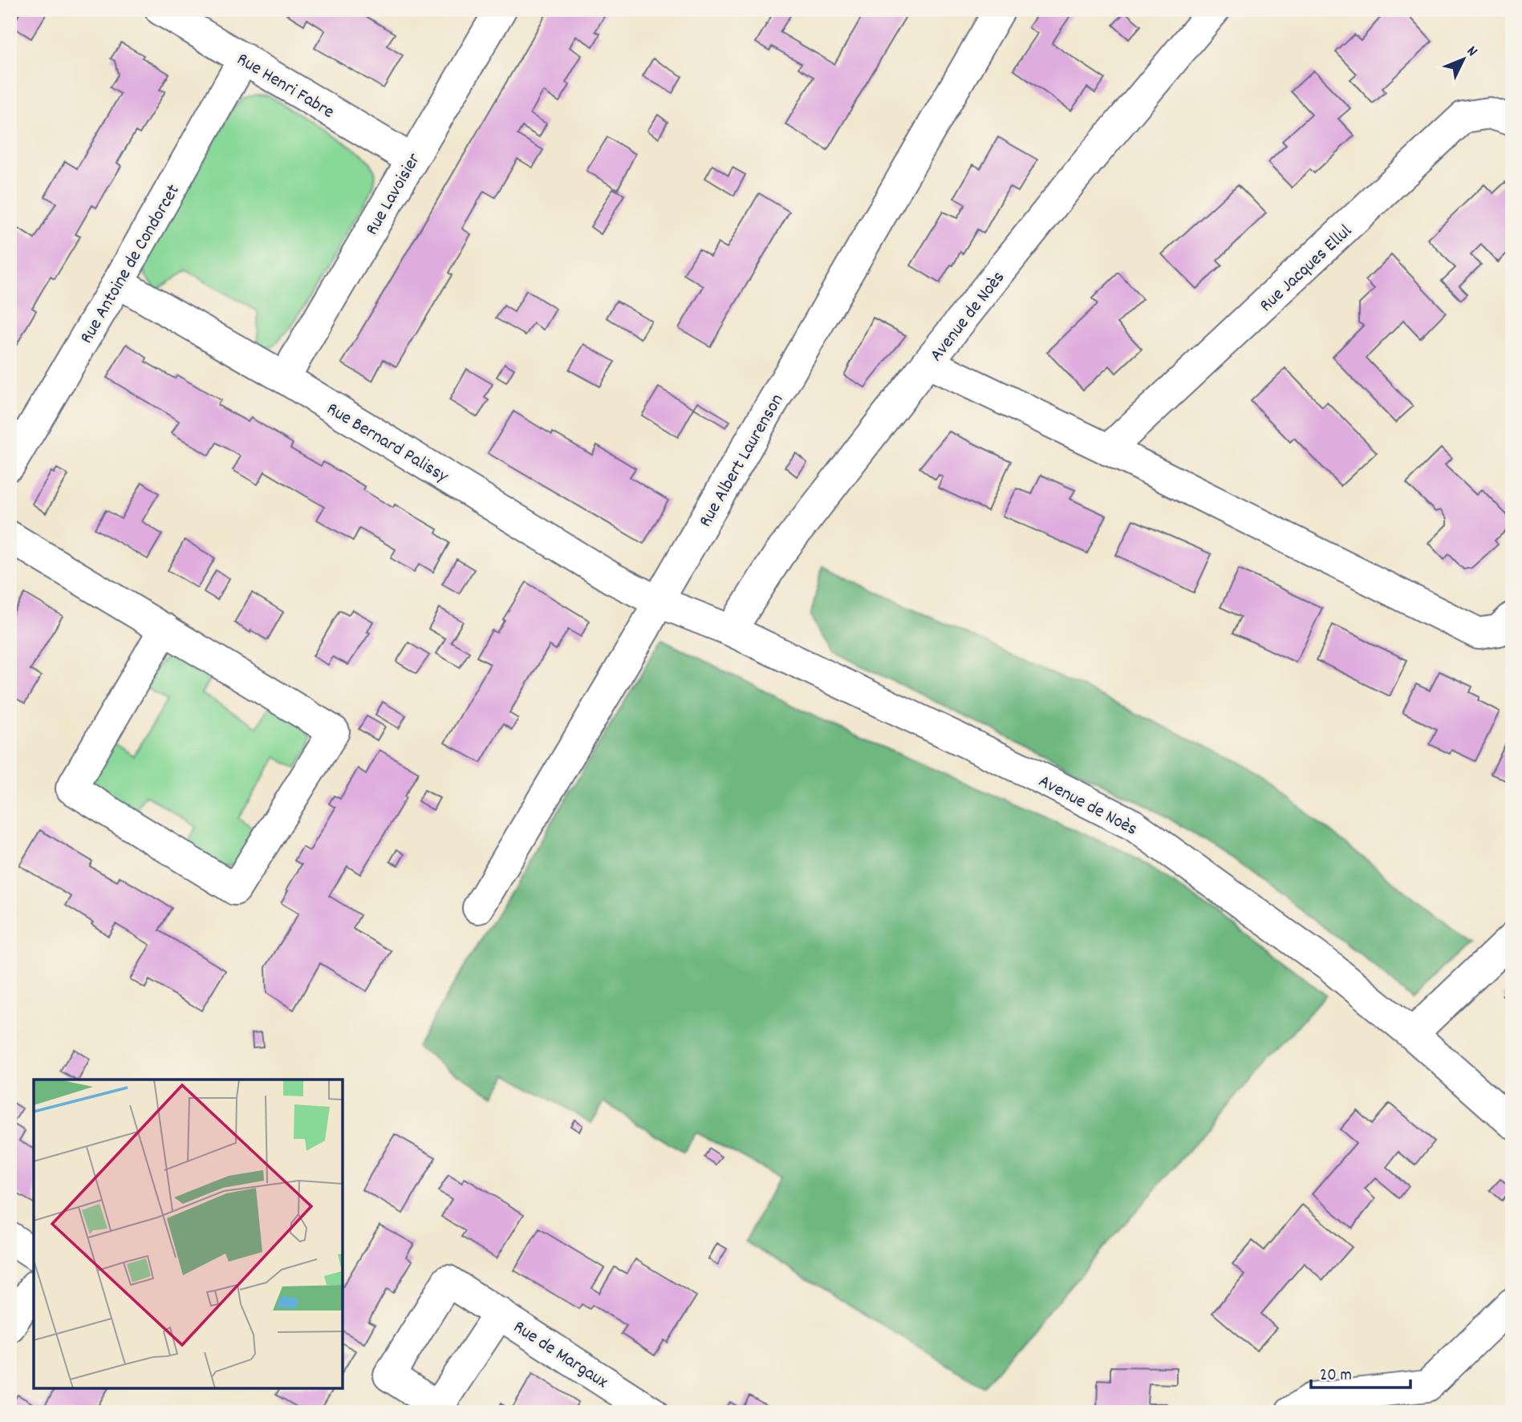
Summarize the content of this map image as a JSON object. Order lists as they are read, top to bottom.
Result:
{
  "streets": {
    "street": [
      "Rue Henri Fabre",
      "Rue Lavoisier",
      "Rue Antoine de Condorcet",
      "Rue Jacques Ellul",
      "Avenue de Noès",
      "Rue Bernard Palissy",
      "Rue Albert Laurenson",
      "Rue de Margaux"
    ]
  },
  "crossings": [
    ["Rue Henri Fabre", "Rue Lavoisier"],
    ["Rue Henri Fabre", "Rue Antoine de Condorcet"],
    ["Rue Lavoisier", "Rue Bernard Palissy"],
    ["Rue Antoine de Condorcet", "Rue Bernard Palissy"],
    ["Avenue de Noès", "Rue Bernard Palissy"],
    ["Avenue de Noès", "Rue Albert Laurenson"],
    ["Rue Bernard Palissy", "Rue Albert Laurenson"]
  ],
  "scale_bar": "20 m",
  "north": "top right"
}
